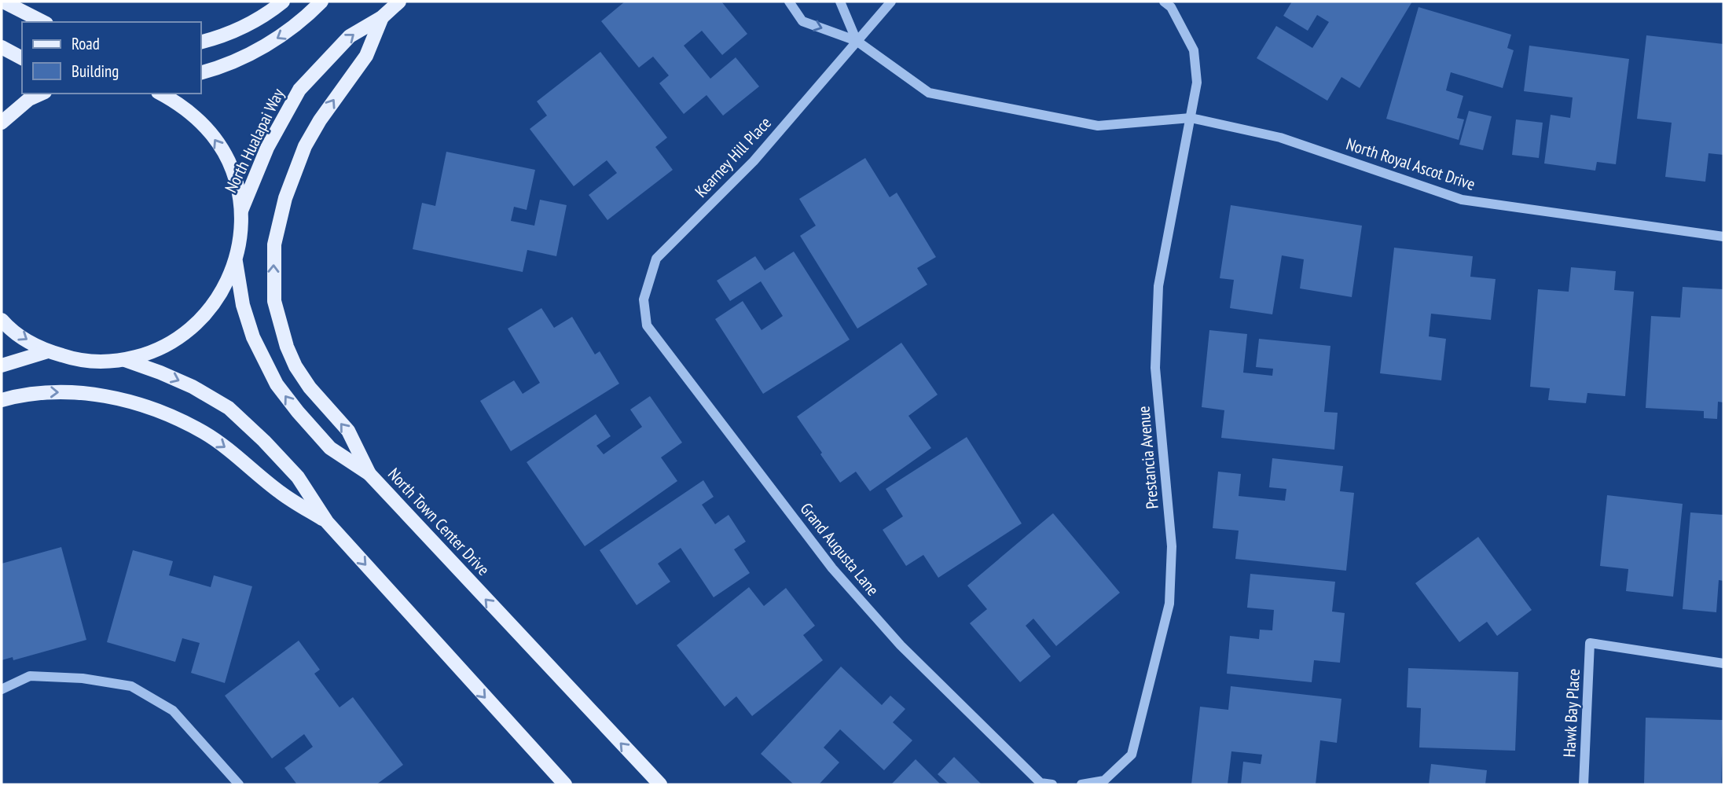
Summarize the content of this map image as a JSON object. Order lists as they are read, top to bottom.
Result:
{
  "streets": {
    "main road": ["North Hualapai Way", "North Town Center Drive"],
    "street": [
      "Kearney Hill Place",
      "North Royal Ascot Drive",
      "Prestancia Avenue",
      "Grand Augusta Lane",
      "Hawk Bay Place"
    ]
  },
  "crossings": [
    ["Kearney Hill Place", "North Royal Ascot Drive"],
    ["Kearney Hill Place", "Grand Augusta Lane"],
    ["North Royal Ascot Drive", "Prestancia Avenue"]
  ],
  "legend": ["Road", "Building"]
}
